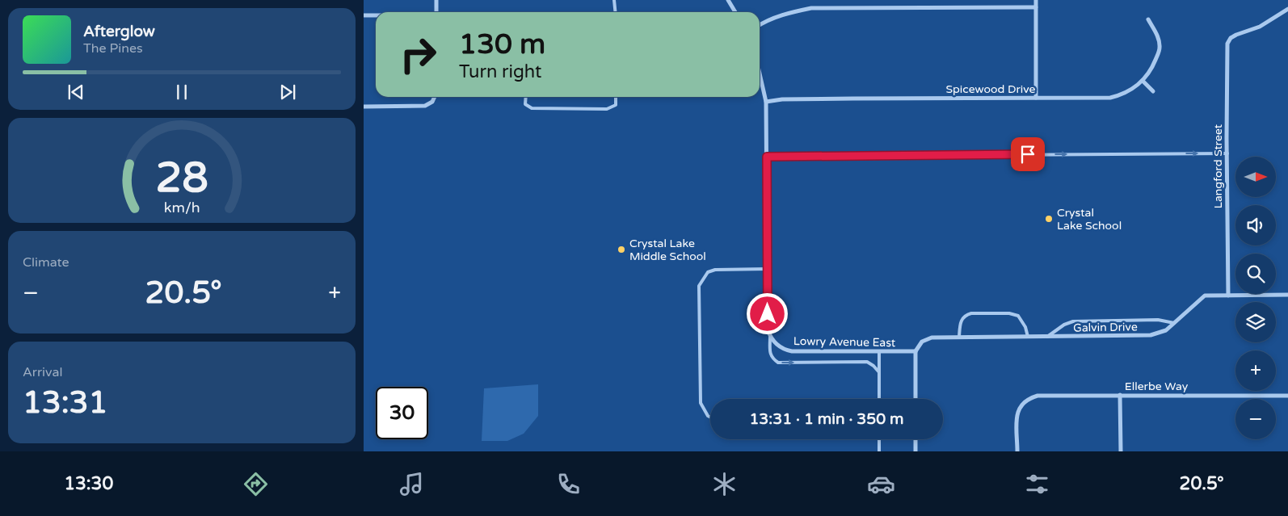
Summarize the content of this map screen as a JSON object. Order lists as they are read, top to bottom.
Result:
{
  "streets": {
    "street": [
      "Spicewood Drive",
      "Langford Street",
      "Galvin Drive",
      "Lowry Avenue East",
      "Ellerbe Way"
    ]
  },
  "crossings": [
    ["Langford Street", "Galvin Drive"],
    ["Galvin Drive", "Lowry Avenue East"]
  ],
  "places": ["Crystal Lake School", "Crystal Lake Middle School"],
  "north": "right",
  "page": {
    "turn": ["130 m", "Turn right"],
    "song": ["Afterglow", "The Pines"],
    "map_buttons": ["+", "−"],
    "tile": [
      "Climate",
      ["Arrival", "13:31"]
    ],
    "heat": ["−", "20.5°", "+"],
    "limit": "30",
    "trip": "13:31 · 1 min · 350 m",
    "tabs": ["13:30", "20.5°"],
    "gauge": ["28", "km/h"]
  }
}
